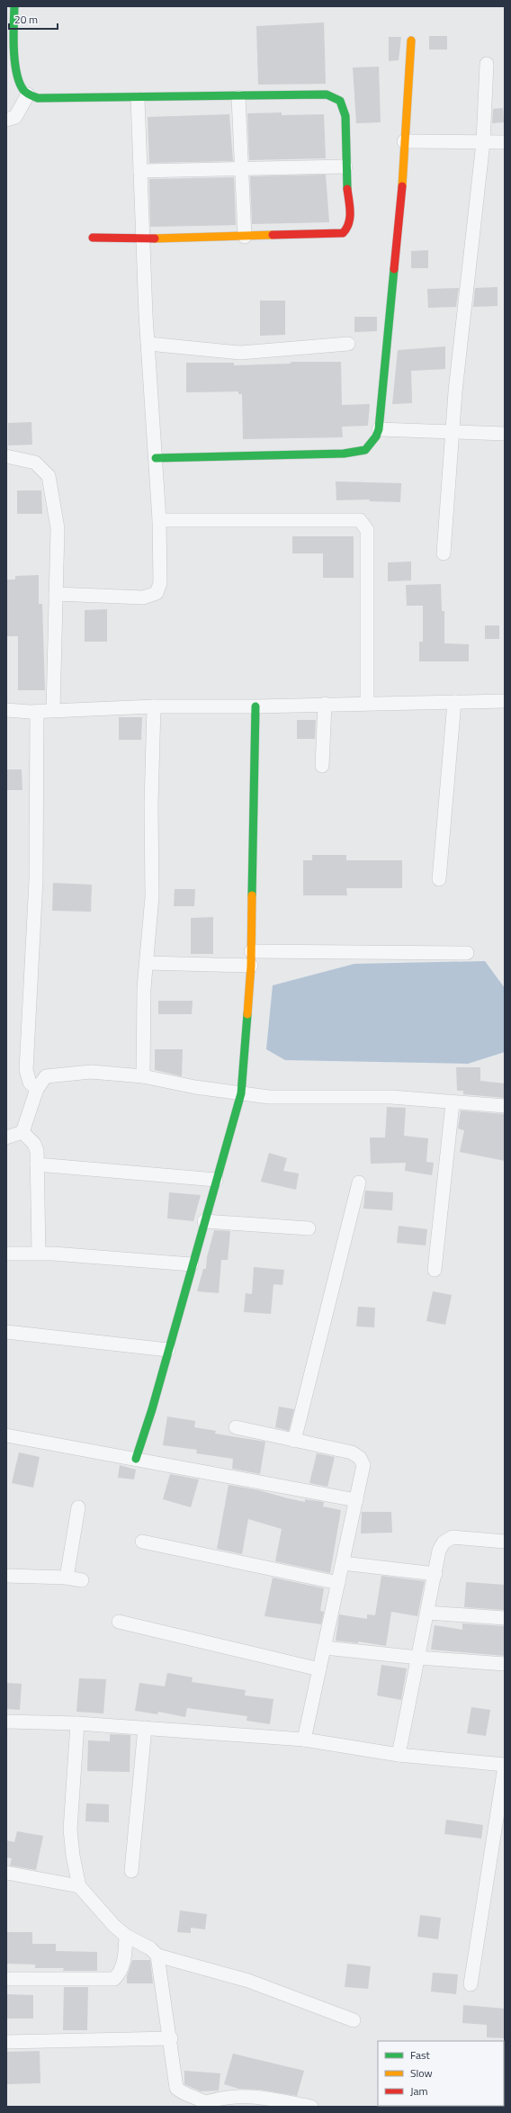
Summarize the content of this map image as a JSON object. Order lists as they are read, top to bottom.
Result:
{
  "legend": ["Fast", "Slow", "Jam"],
  "scale_bar": "20 m"
}
